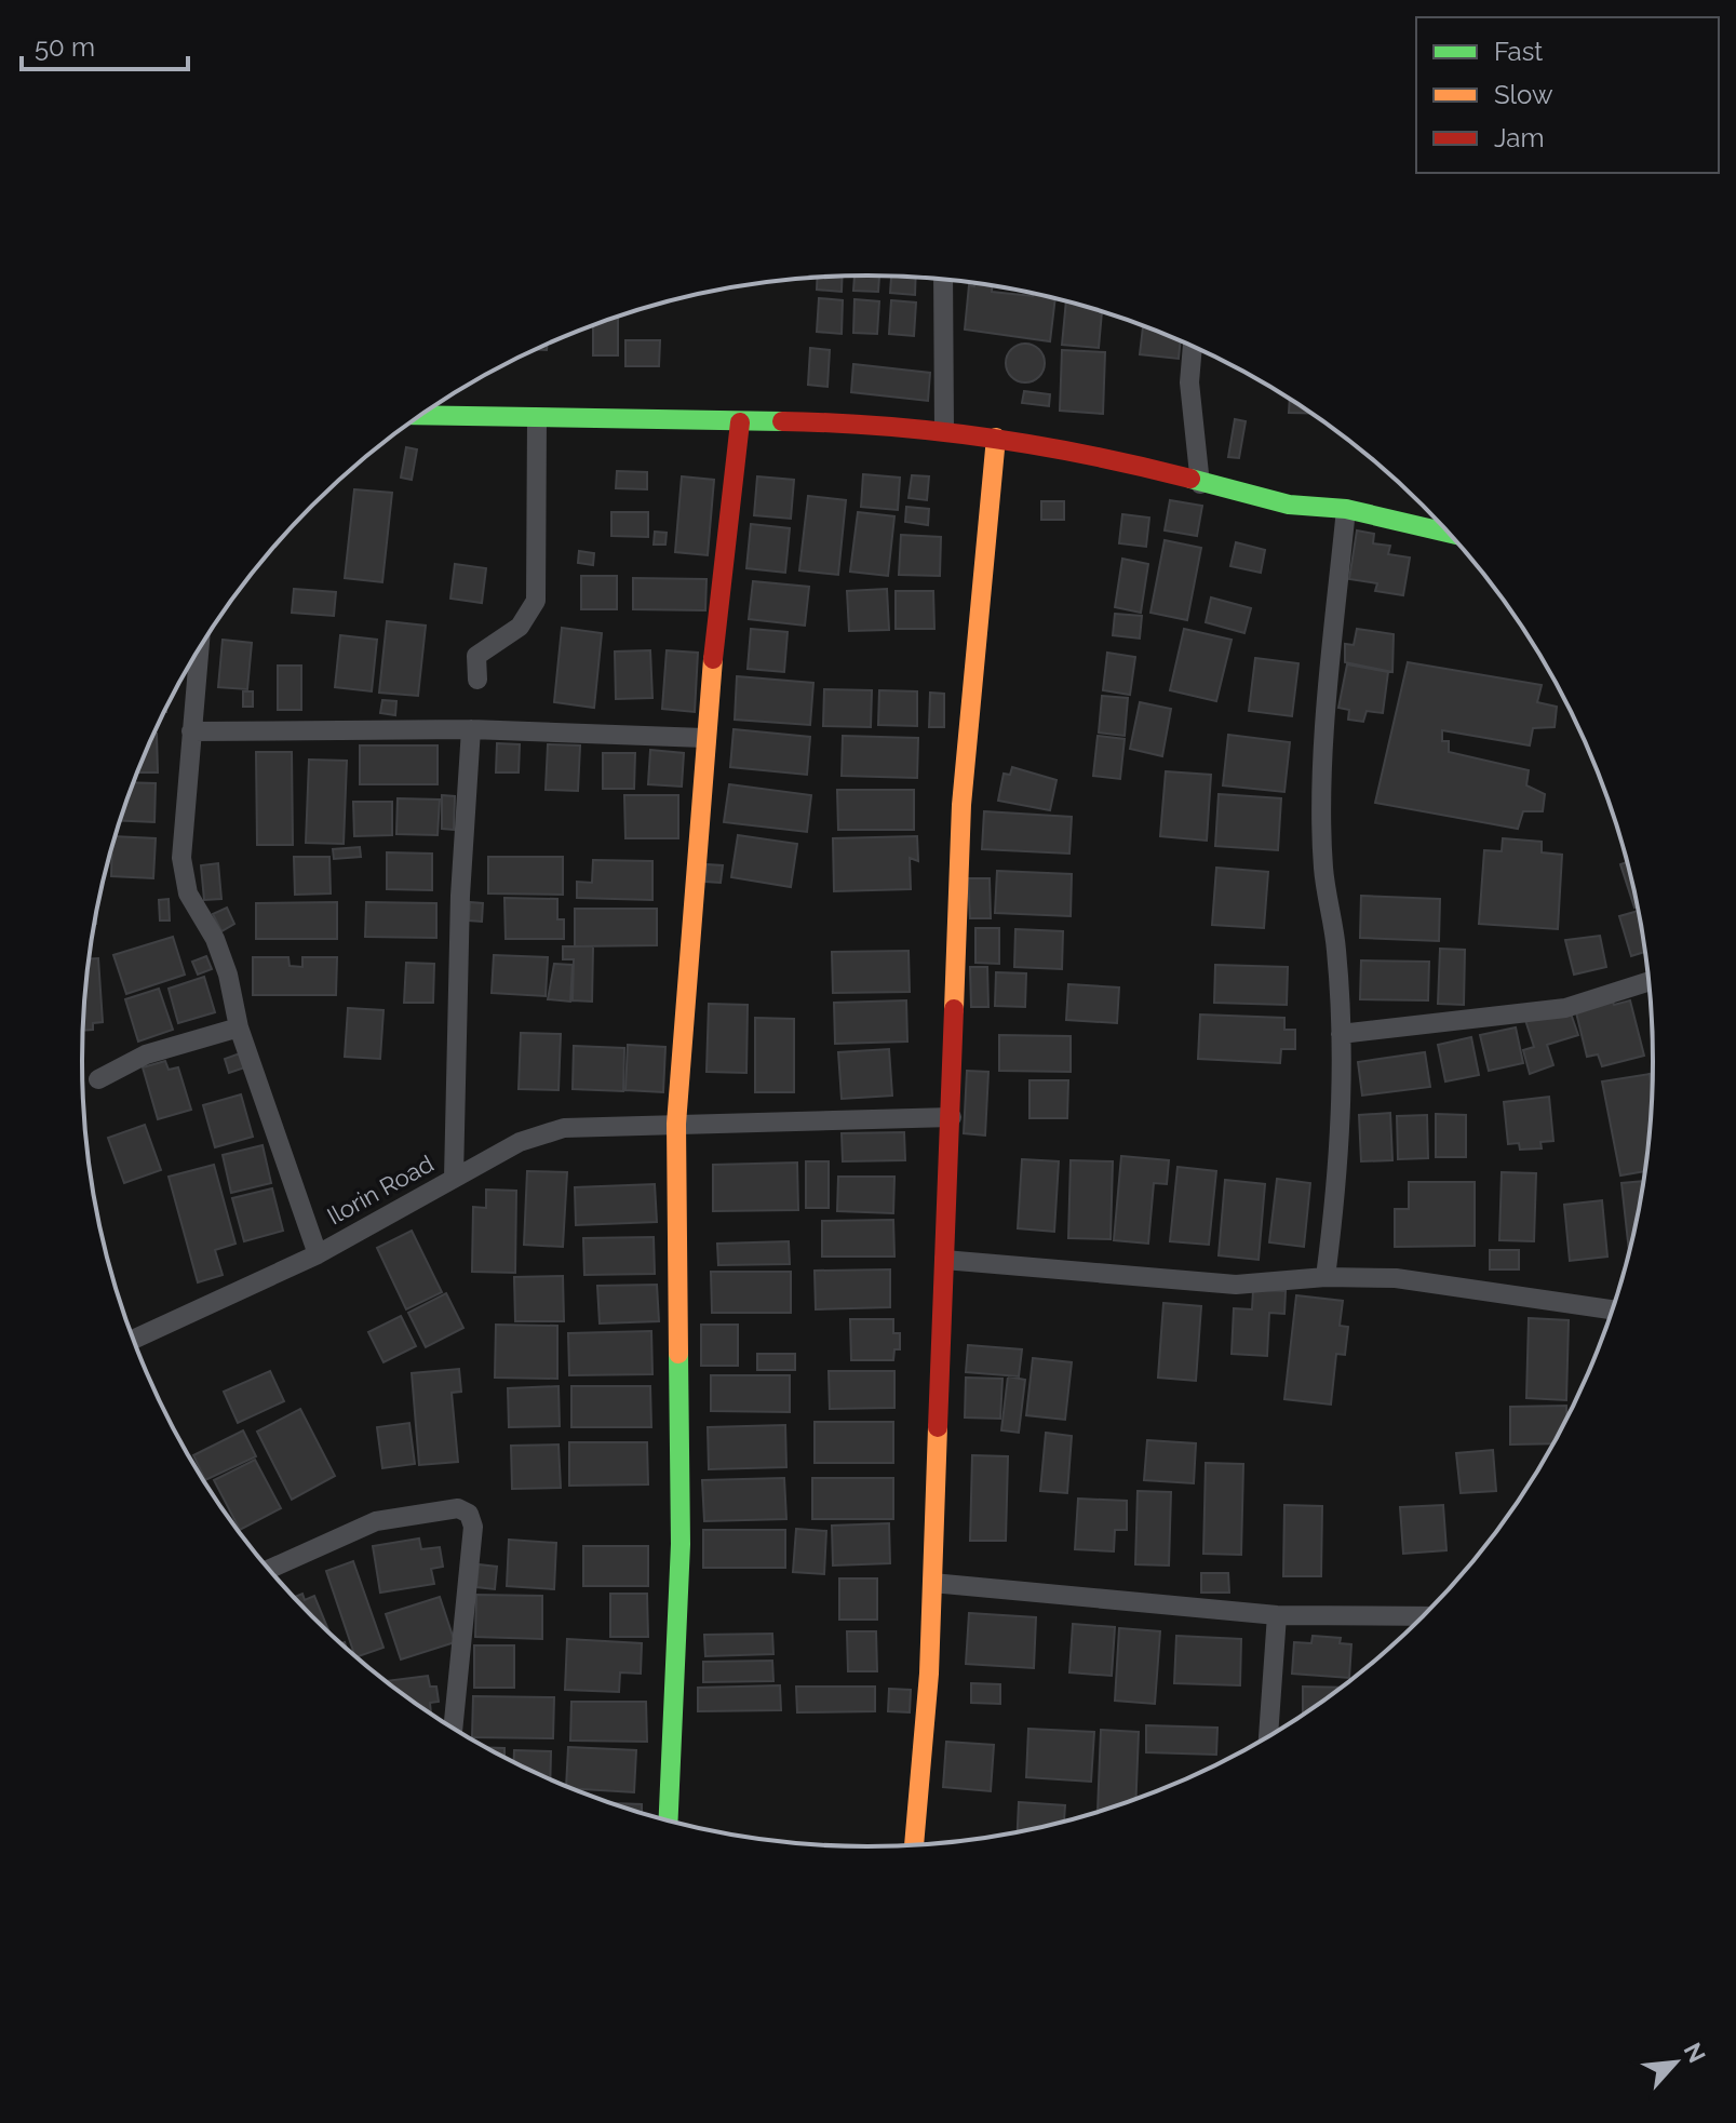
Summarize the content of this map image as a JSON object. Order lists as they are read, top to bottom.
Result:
{
  "streets": {
    "street": ["Ilorin Road"]
  },
  "legend": ["Fast", "Slow", "Jam"],
  "scale_bar": "50 m",
  "north": "top right"
}
